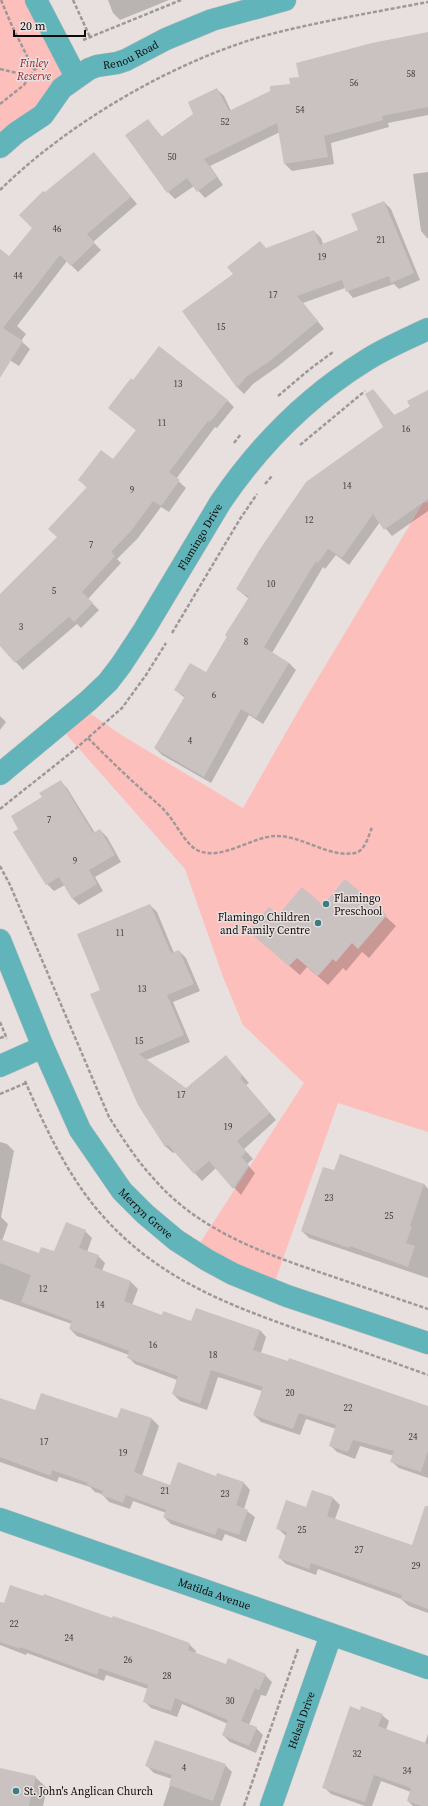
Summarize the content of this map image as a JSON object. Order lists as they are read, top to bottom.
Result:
{
  "streets": {
    "street": [
      "Renou Road",
      "Flamingo Drive",
      "Merryn Grove",
      "Matilda Avenue",
      "Helsal Drive"
    ]
  },
  "crossings": [
    ["Matilda Avenue", "Helsal Drive"]
  ],
  "parks": ["Finley Reserve"],
  "places": ["Flamingo Preschool", "Flamingo Children and Family Centre", "St. John's Anglican Church"],
  "house_numbers": [
    "58",
    "56",
    "54",
    "52",
    "50",
    "46",
    "21",
    "19",
    "44",
    "17",
    "15",
    "13",
    "11",
    "16",
    "14",
    "9",
    "12",
    "7",
    "10",
    "5",
    "3",
    "8",
    "6",
    "4",
    "7",
    "9",
    "11",
    "13",
    "15",
    "17",
    "19",
    "23",
    "25",
    "12",
    "14",
    "16",
    "18",
    "20",
    "22",
    "24",
    "17",
    "19",
    "21",
    "23",
    "25",
    "27",
    "29",
    "22",
    "24",
    "26",
    "28",
    "30",
    "32",
    "4",
    "34"
  ],
  "scale_bar": "20 m"
}
